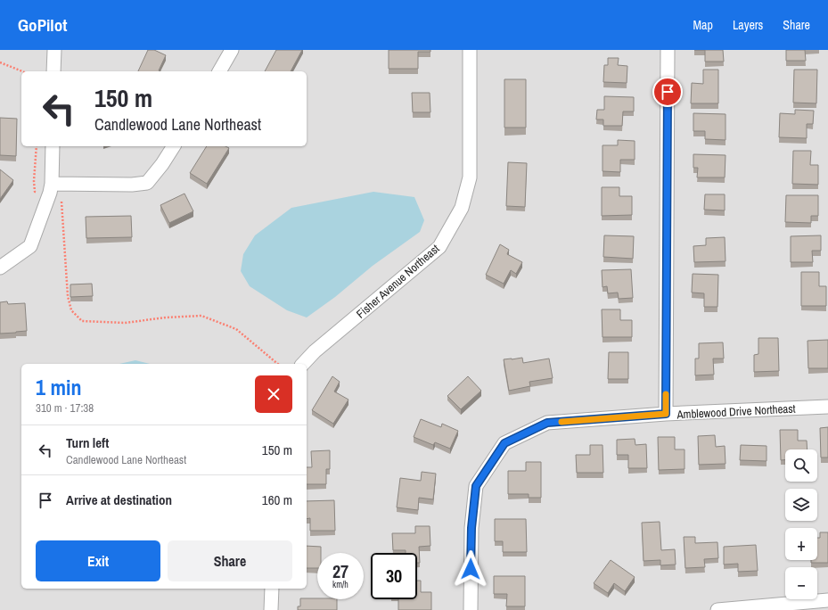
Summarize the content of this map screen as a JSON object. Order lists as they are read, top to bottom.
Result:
{
  "streets": {
    "street": ["Fisher Avenue Northeast", "Amblewood Drive Northeast"]
  },
  "page": {
    "header": "GoPilot",
    "nav": ["Map", "Layers", "Share"],
    "turn": ["150 m", "Candlewood Lane Northeast"],
    "heading": ["1 min", "310 m · 17:38"],
    "list": [
      {
        "name": "Turn left",
        "note": "Candlewood Lane Northeast",
        "value": "150 m"
      },
      {
        "name": "Arrive at destination",
        "value": "160 m"
      }
    ],
    "map_buttons": ["+", "−"],
    "buttons": ["Exit", "Share"],
    "speed": "27 km/h",
    "limit": "30"
  }
}
